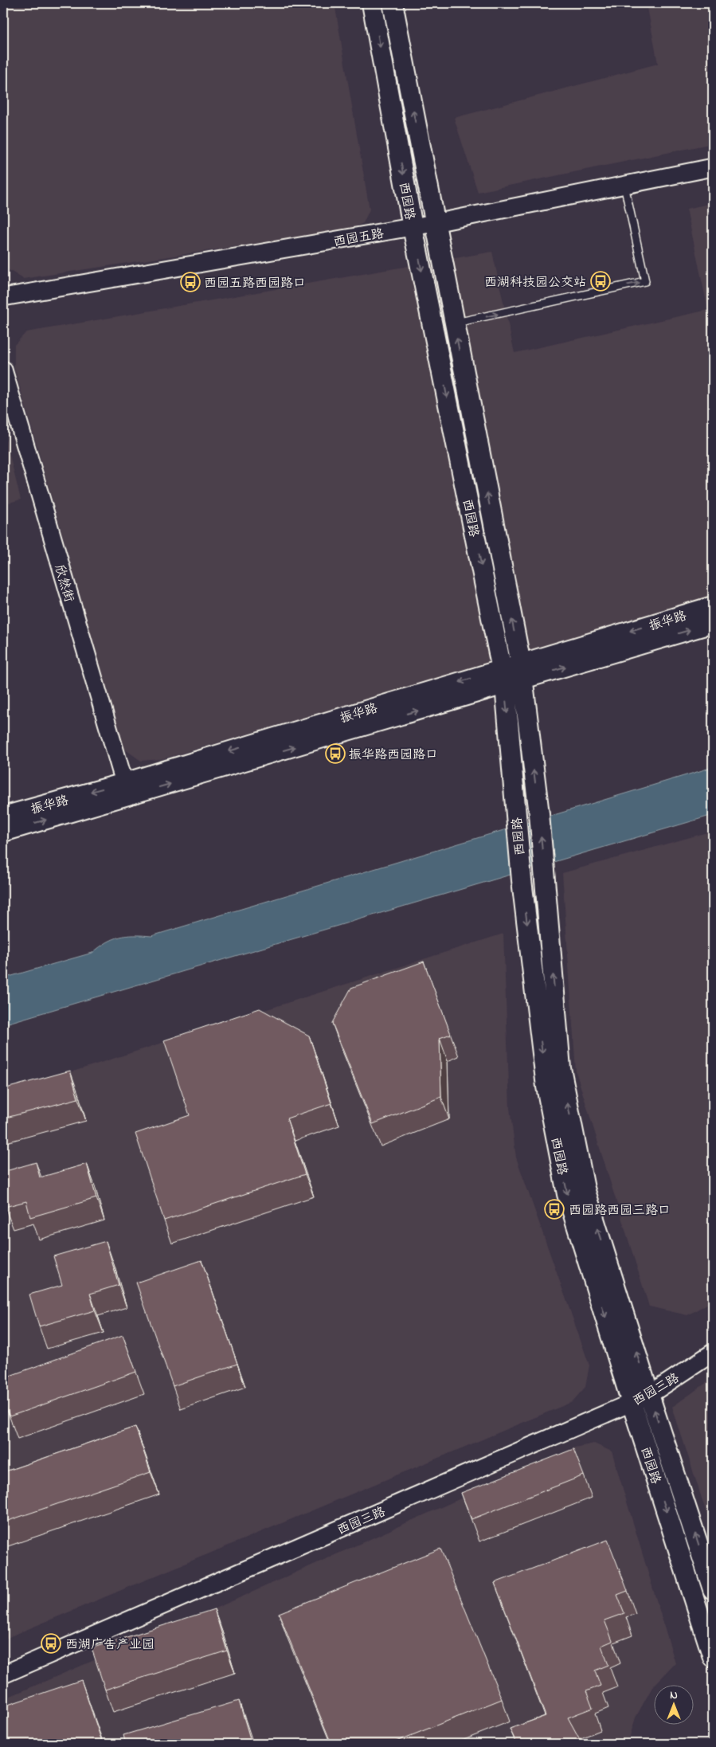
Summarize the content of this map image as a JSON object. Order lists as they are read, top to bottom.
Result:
{
  "streets": {
    "main road": ["西园路", "振华路"],
    "street": ["西园五路", "欣然街", "西园三路"]
  },
  "crossings": [
    ["西园路", "西园五路"],
    ["西园路", "振华路"],
    ["西园路", "西园三路"],
    ["欣然街", "振华路"]
  ],
  "places": {
    "bus stop": [
      "西湖科技园公交站",
      "西园五路西园路口",
      "振华路西园路口",
      "西园路西园三路口",
      "西湖广告产业园"
    ]
  },
  "north": "top"
}
